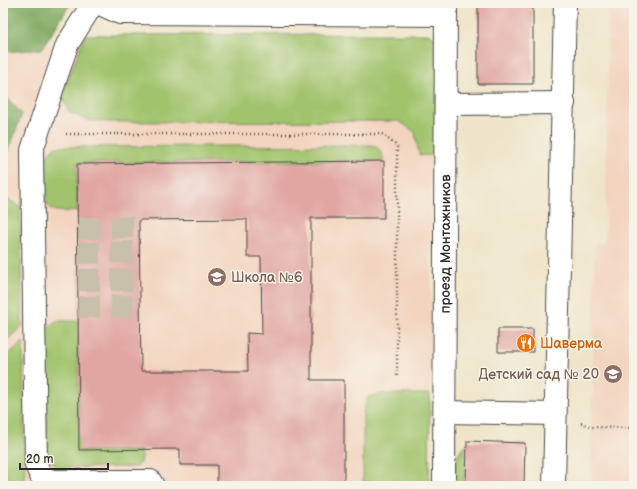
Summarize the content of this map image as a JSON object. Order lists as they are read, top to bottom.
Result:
{
  "streets": {
    "street": ["проезд Монтажников"]
  },
  "places": {
    "school or university": ["Школа №6", "Детский сад № 20"],
    "restaurant": ["Шаверма"]
  },
  "scale_bar": "20 m"
}
